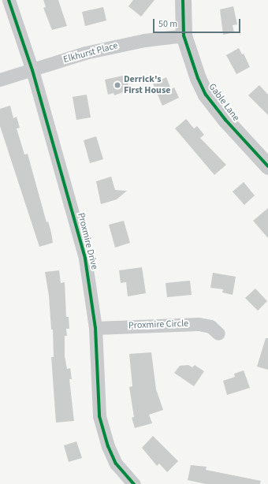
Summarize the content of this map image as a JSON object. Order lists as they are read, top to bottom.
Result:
{
  "streets": {
    "street": [
      "Elkhurst Place",
      "Gable Lane",
      "Proxmire Drive",
      "Proxmire Circle"
    ]
  },
  "crossings": [
    ["Elkhurst Place", "Gable Lane"],
    ["Elkhurst Place", "Proxmire Drive"],
    ["Proxmire Drive", "Proxmire Circle"]
  ],
  "places": ["Derrick's First House"],
  "scale_bar": "50 m"
}
